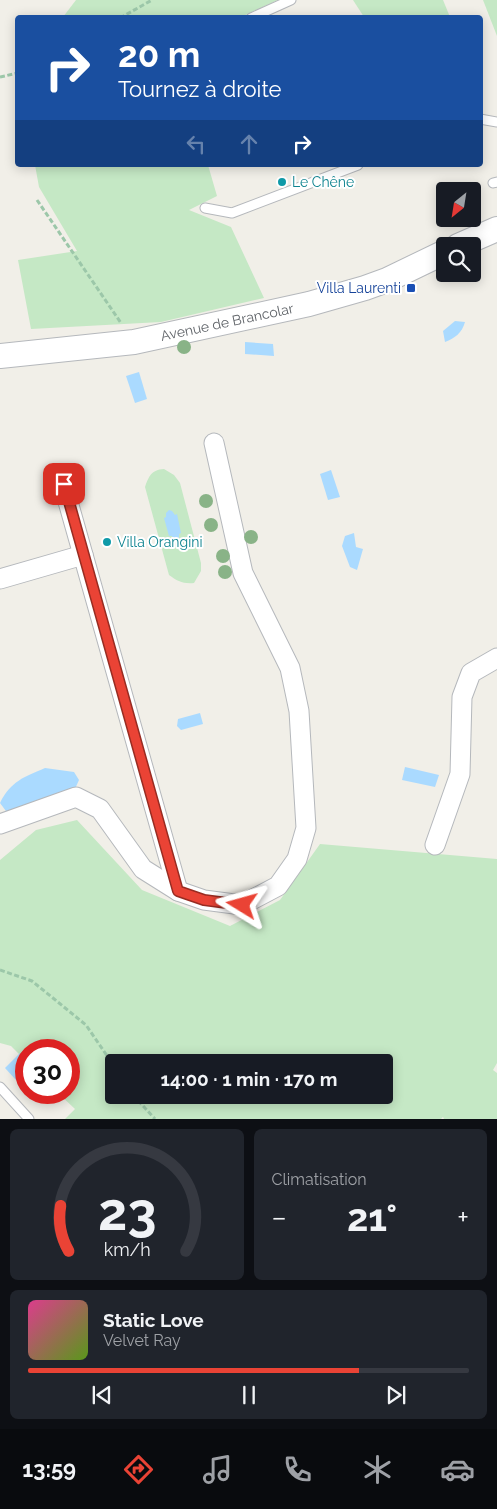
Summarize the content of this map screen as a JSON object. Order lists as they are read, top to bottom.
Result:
{
  "streets": {
    "street": ["Avenue de Brancolar"]
  },
  "places": {
    "other": ["Le Chêne", "Villa Orangini"],
    "transit": ["Villa Laurenti"]
  },
  "north": "bottom left",
  "page": {
    "turn": ["20 m", "Tournez à droite"],
    "limit": "30",
    "trip": "14:00 · 1 min · 170 m",
    "tile": "Climatisation",
    "heat": ["−", "21°", "+"],
    "song": ["Static Love", "Velvet Ray"],
    "tabs": "13:59",
    "gauge": ["23", "km/h"]
  }
}
